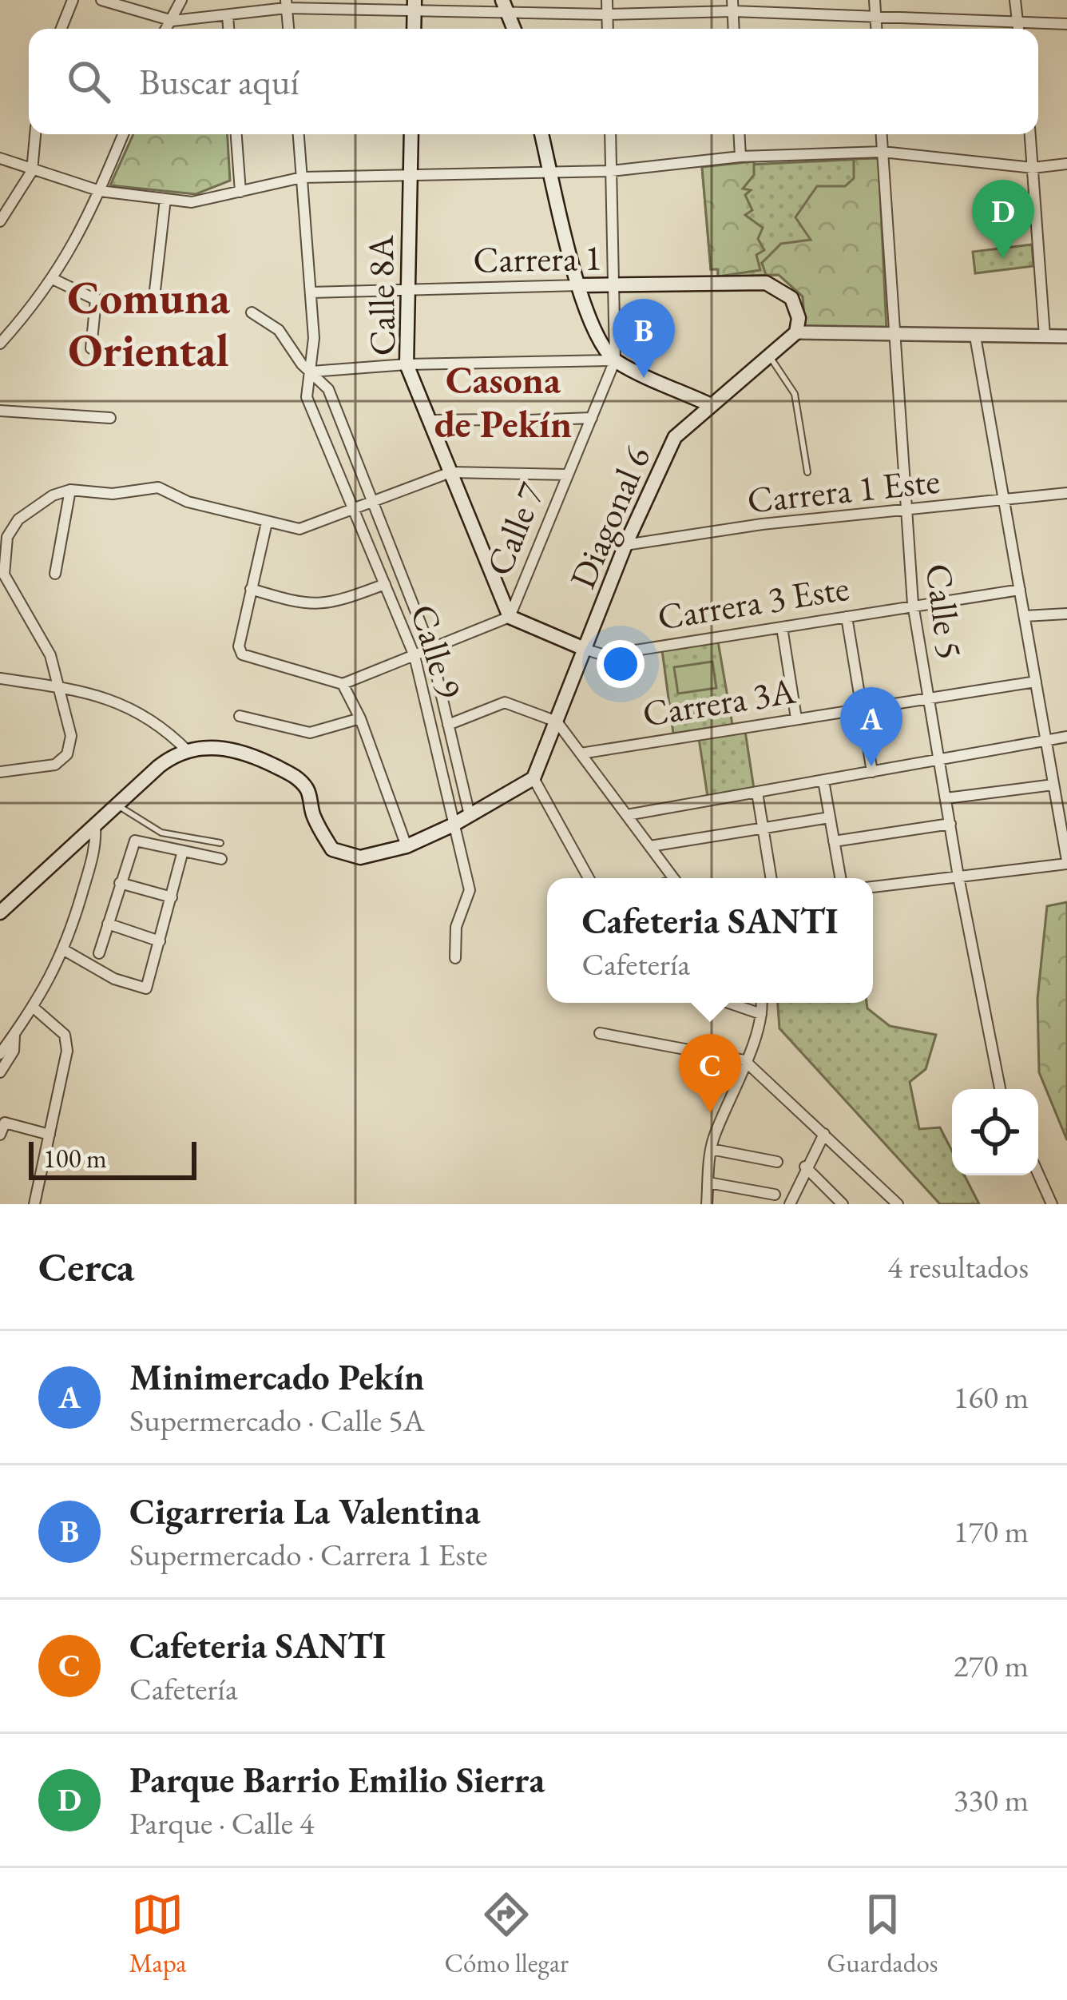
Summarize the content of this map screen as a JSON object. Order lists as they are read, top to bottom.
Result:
{
  "streets": {
    "main road": [
      "Carrera 1",
      "Calle 8A",
      "Diagonal 6",
      "Carrera 3 Este"
    ],
    "street": [
      "Carrera 1 Este",
      "Calle 7",
      "Calle 5",
      "Calle 9",
      "Carrera 3A"
    ]
  },
  "crossings": [
    ["Carrera 1", "Calle 8A"],
    ["Carrera 1", "Diagonal 6"],
    ["Carrera 1", "Calle 7"],
    ["Carrera 1", "Calle 9"],
    ["Calle 8A", "Calle 7"],
    ["Calle 8A", "Carrera 3 Este"],
    ["Carrera 1 Este", "Diagonal 6"],
    ["Carrera 1 Este", "Calle 5"],
    ["Diagonal 6", "Carrera 3 Este"],
    ["Calle 7", "Carrera 3 Este"],
    ["Carrera 3 Este", "Calle 5"],
    ["Calle 5", "Carrera 3A"]
  ],
  "districts": ["Comuna Oriental", "Casona de Pekín"],
  "scale_bar": "100 m",
  "page": {
    "search": "Buscar aquí",
    "pins": [
      "D",
      "B",
      "A",
      "C"
    ],
    "popup": ["Cafeteria SANTI", "Cafetería"],
    "scale": "100 m",
    "heading": ["Cerca", "4 resultados"],
    "list": [
      {
        "mark": "A",
        "name": "Minimercado Pekín",
        "note": "Supermercado · Calle 5A",
        "value": "160 m"
      },
      {
        "mark": "B",
        "name": "Cigarreria La Valentina",
        "note": "Supermercado · Carrera 1 Este",
        "value": "170 m"
      },
      {
        "mark": "C",
        "name": "Cafeteria SANTI",
        "note": "Cafetería",
        "value": "270 m"
      },
      {
        "mark": "D",
        "name": "Parque Barrio Emilio Sierra",
        "note": "Parque · Calle 4",
        "value": "330 m"
      }
    ],
    "nav": ["Mapa", "Cómo llegar", "Guardados"]
  }
}
